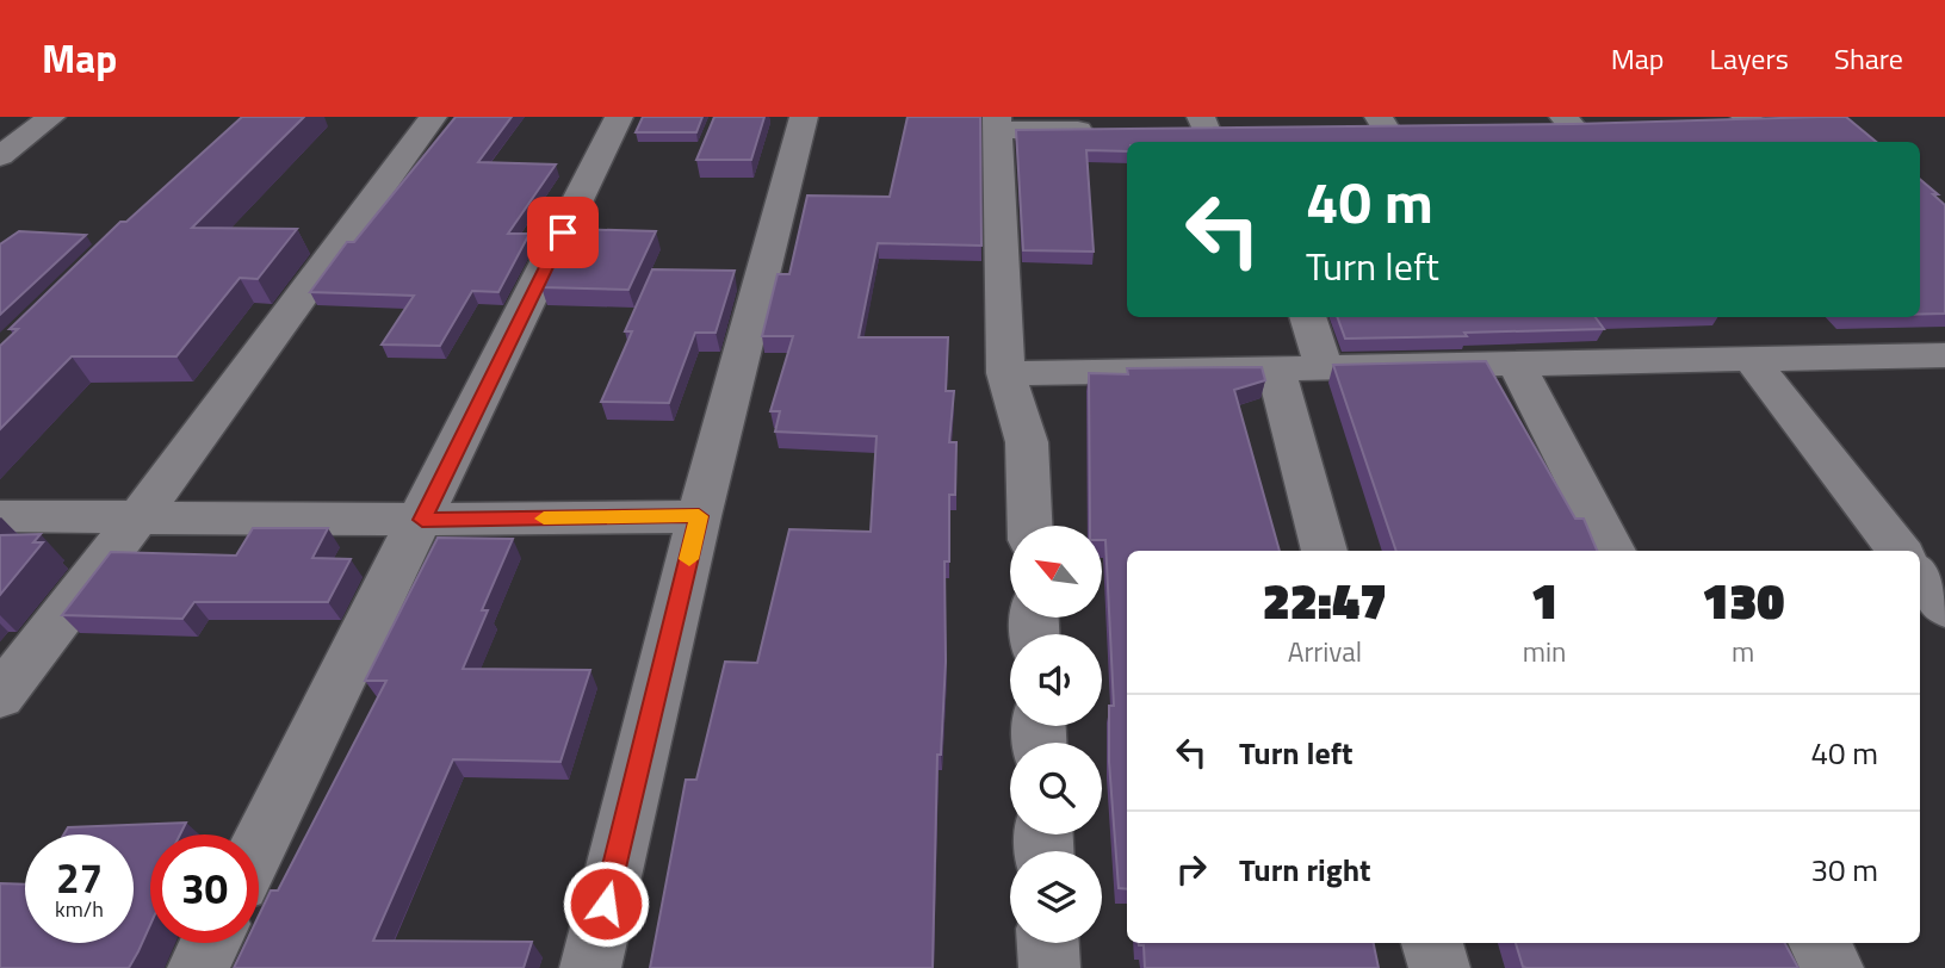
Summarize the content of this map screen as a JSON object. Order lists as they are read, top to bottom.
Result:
{
  "north": "top left",
  "page": {
    "header": "Map",
    "nav": ["Map", "Layers", "Share"],
    "turn": ["40 m", "Turn left"],
    "eta": [
      "22:47",
      "Arrival",
      "1",
      "min",
      "130",
      "m"
    ],
    "list": [
      {
        "name": "Turn left",
        "value": "40 m"
      },
      {
        "name": "Turn right",
        "value": "30 m"
      }
    ],
    "speed": "27 km/h",
    "limit": "30"
  }
}
